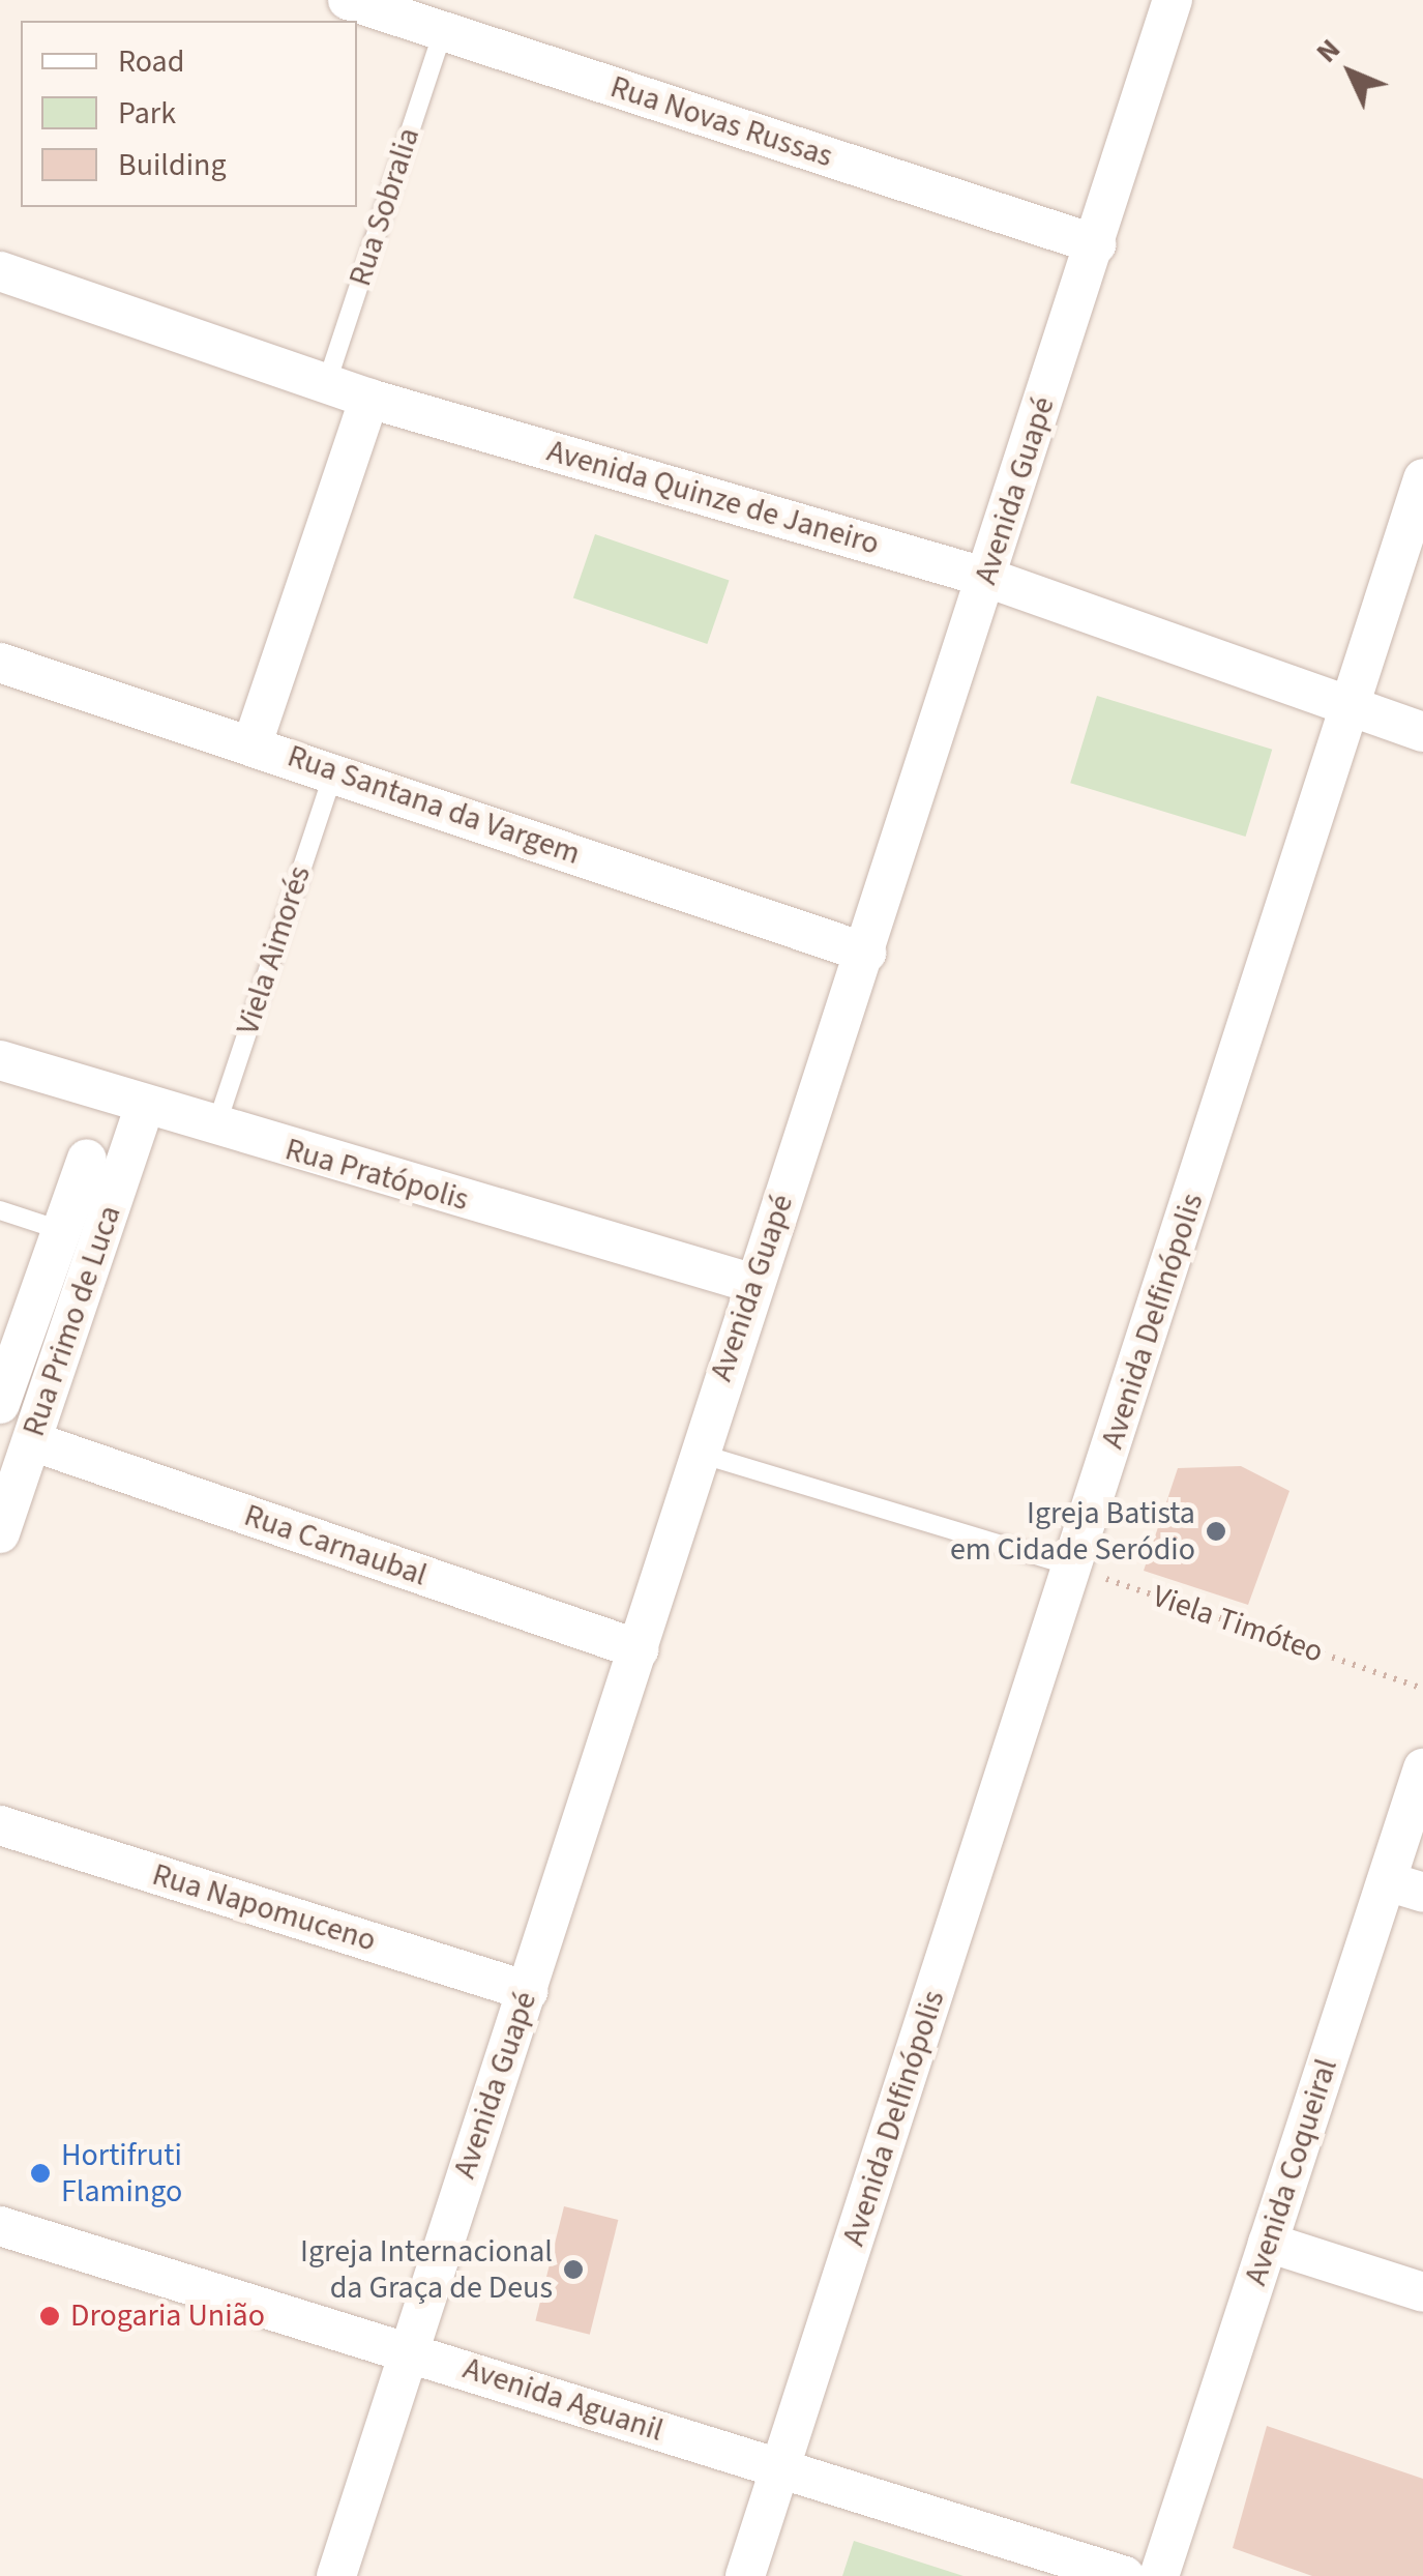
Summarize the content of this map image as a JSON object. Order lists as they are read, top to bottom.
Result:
{
  "streets": {
    "street": [
      "Rua Novas Russas",
      "Avenida Guapé",
      "Avenida Quinze de Janeiro",
      "Rua Santana da Vargem",
      "Rua Pratópolis",
      "Rua Primo de Luca",
      "Avenida Delfinópolis",
      "Rua Carnaubal",
      "Rua Napomuceno",
      "Avenida Coqueiral",
      "Avenida Aguanil"
    ],
    "lane": ["Rua Sobralia", "Viela Aimorés"],
    "path": ["Viela Timóteo"]
  },
  "crossings": [
    ["Rua Novas Russas", "Rua Sobralia"],
    ["Rua Novas Russas", "Avenida Guapé"],
    ["Rua Sobralia", "Avenida Quinze de Janeiro"],
    ["Avenida Guapé", "Avenida Quinze de Janeiro"],
    ["Avenida Guapé", "Rua Santana da Vargem"],
    ["Avenida Guapé", "Rua Pratópolis"],
    ["Avenida Guapé", "Rua Carnaubal"],
    ["Avenida Guapé", "Rua Napomuceno"],
    ["Avenida Guapé", "Avenida Aguanil"],
    ["Avenida Quinze de Janeiro", "Avenida Delfinópolis"],
    ["Rua Santana da Vargem", "Viela Aimorés"],
    ["Viela Aimorés", "Rua Pratópolis"],
    ["Rua Pratópolis", "Rua Primo de Luca"],
    ["Rua Primo de Luca", "Rua Carnaubal"],
    ["Avenida Delfinópolis", "Viela Timóteo"],
    ["Avenida Delfinópolis", "Avenida Aguanil"]
  ],
  "places": [
    "Igreja Batista em Cidade Seródio",
    "Hortifruti Flamingo",
    "Igreja Internacional da Graça de Deus",
    "Drogaria União"
  ],
  "legend": ["Road", "Park", "Building"],
  "north": "top left"
}
